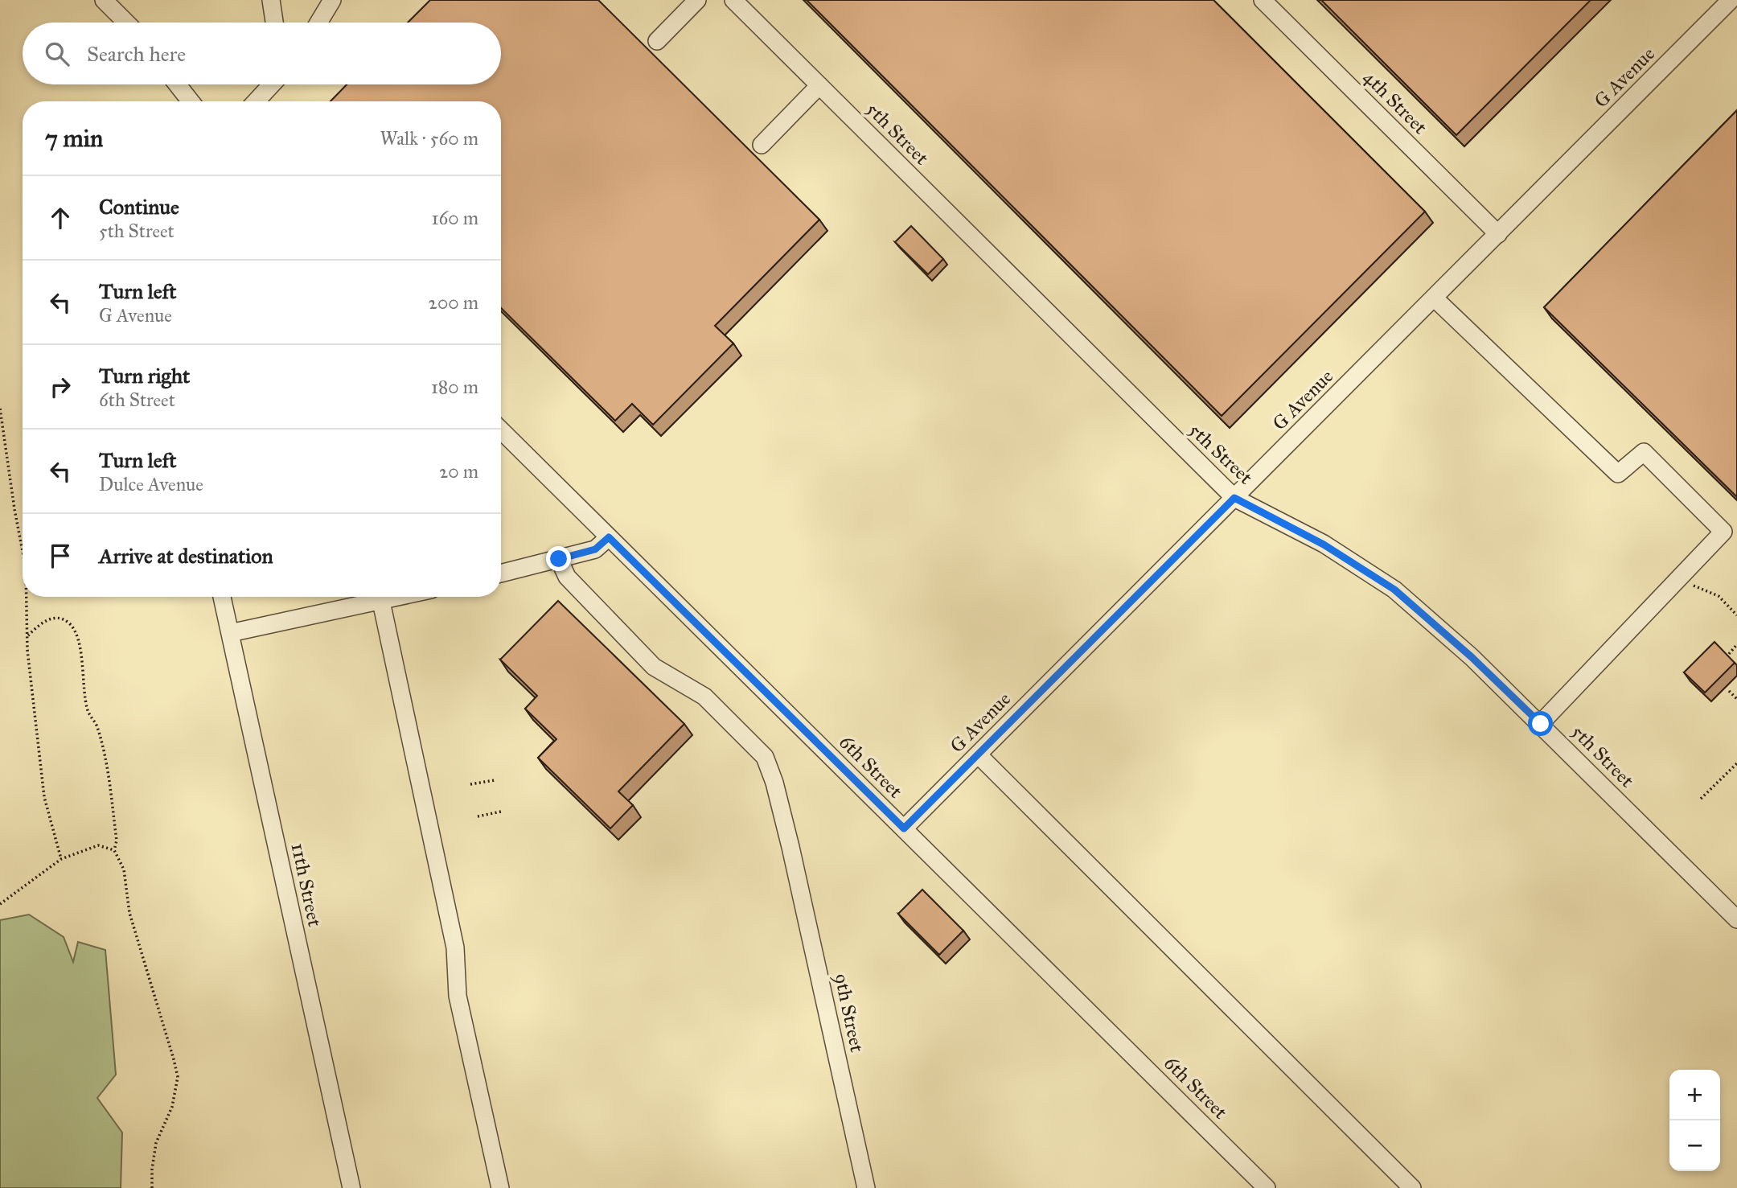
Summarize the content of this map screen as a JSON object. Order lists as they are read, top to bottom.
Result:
{
  "streets": {
    "lane": [
      "G Avenue",
      "4th Street",
      "5th Street",
      "6th Street",
      "11th Street",
      "9th Street"
    ]
  },
  "crossings": [
    ["G Avenue", "4th Street"],
    ["G Avenue", "5th Street"],
    ["G Avenue", "6th Street"]
  ],
  "page": {
    "search": "Search here",
    "heading": ["7 min", "Walk · 560 m"],
    "list": [
      ["Continue", "5th Street", "160 m"],
      ["Turn left", "G Avenue", "200 m"],
      ["Turn right", "6th Street", "180 m"],
      ["Turn left", "Dulce Avenue", "20 m"],
      "Arrive at destination"
    ],
    "map_buttons": ["+", "−"]
  }
}
